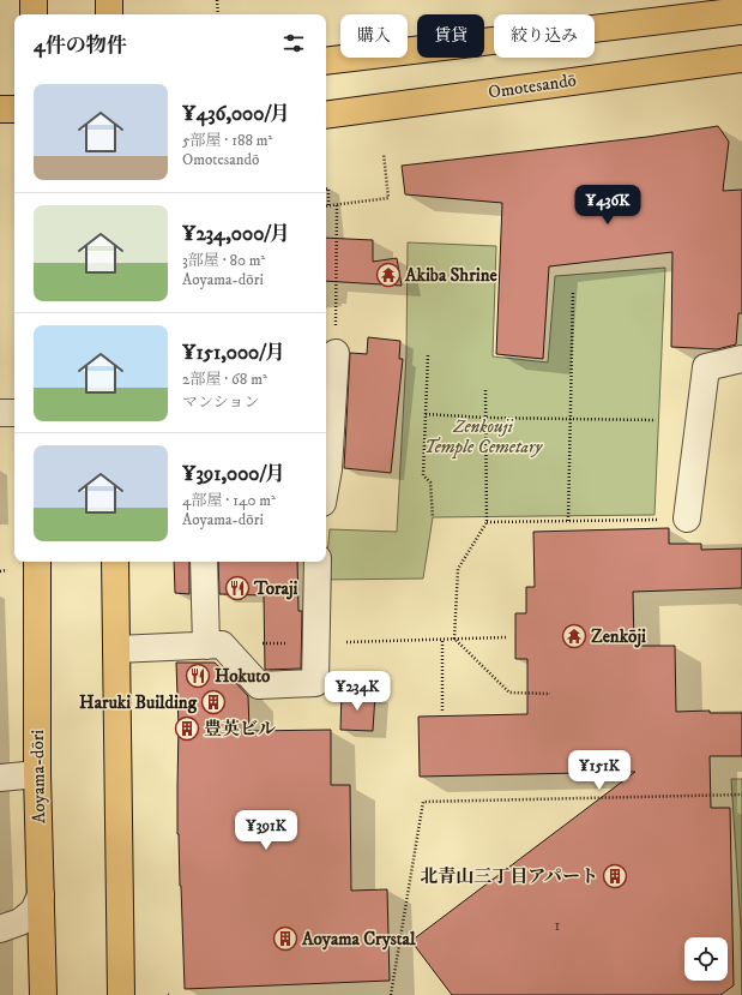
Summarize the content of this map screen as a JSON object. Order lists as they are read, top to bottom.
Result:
{
  "streets": {
    "main road": ["Omotesandō", "Aoyama-dōri"]
  },
  "parks": ["Zenkouji Temple Cemetary"],
  "places": {
    "temple": ["Akiba Shrine", "Zenkōji"],
    "restaurant": ["Toraji", "Hokuto"],
    "building": [
      "Haruki Building",
      "豊英ビル",
      "北青山三丁目アパート",
      "Aoyama Crystal"
    ]
  },
  "house_numbers": ["1"],
  "page": {
    "chip": ["購入", "賃貸", "絞り込み"],
    "heading": "4件の物件",
    "list": [
      {
        "name": "¥436,000/月",
        "note": "5部屋 · 188 m² · Omotesandō"
      },
      {
        "name": "¥234,000/月",
        "note": "3部屋 · 80 m² · Aoyama-dōri"
      },
      {
        "name": "¥151,000/月",
        "note": "2部屋 · 68 m² · マンション"
      },
      {
        "name": "¥391,000/月",
        "note": "4部屋 · 140 m² · Aoyama-dōri"
      }
    ],
    "price": [
      "¥436K",
      "¥234K",
      "¥151K",
      "¥391K"
    ]
  }
}
